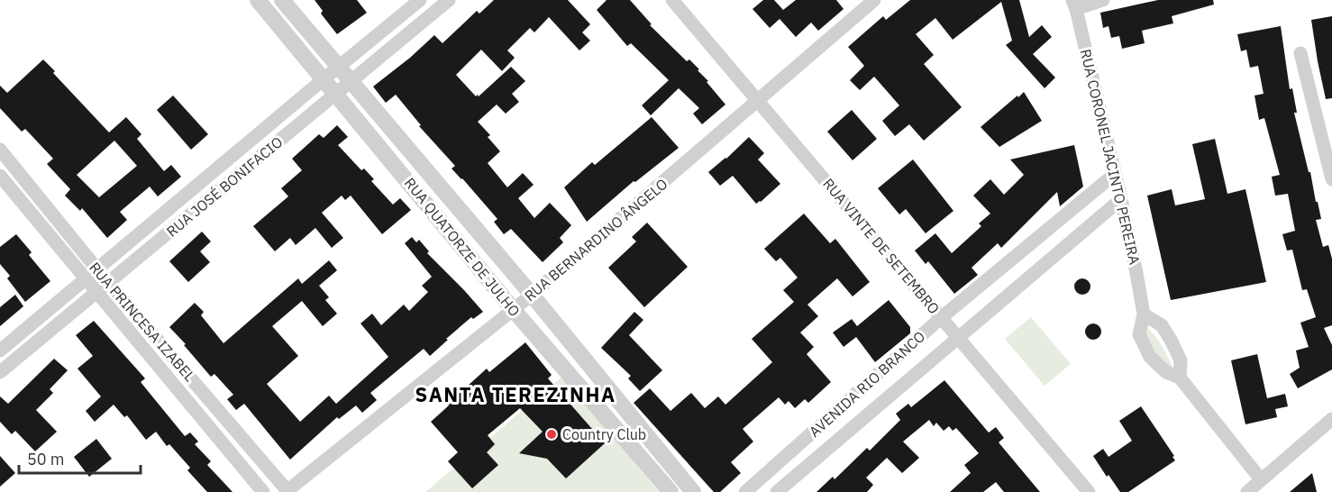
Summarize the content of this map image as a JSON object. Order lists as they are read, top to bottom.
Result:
{
  "streets": {
    "street": [
      "RUA CORONEL JACINTO PEREIRA",
      "RUA JOSÉ BONIFACIO",
      "RUA BERNARDINO ÂNGELO",
      "RUA VINTE DE SETEMBRO",
      "RUA QUATORZE DE JULHO",
      "RUA PRINCESA IZABEL",
      "AVENIDA RIO BRANCO"
    ]
  },
  "crossings": [
    ["RUA CORONEL JACINTO PEREIRA", "AVENIDA RIO BRANCO"],
    ["RUA JOSÉ BONIFACIO", "RUA QUATORZE DE JULHO"],
    ["RUA JOSÉ BONIFACIO", "RUA PRINCESA IZABEL"],
    ["RUA BERNARDINO ÂNGELO", "RUA VINTE DE SETEMBRO"],
    ["RUA BERNARDINO ÂNGELO", "RUA QUATORZE DE JULHO"],
    ["RUA BERNARDINO ÂNGELO", "RUA PRINCESA IZABEL"],
    ["RUA VINTE DE SETEMBRO", "AVENIDA RIO BRANCO"]
  ],
  "districts": ["SANTA TEREZINHA"],
  "places": ["Country Club"],
  "scale_bar": "50 m"
}
